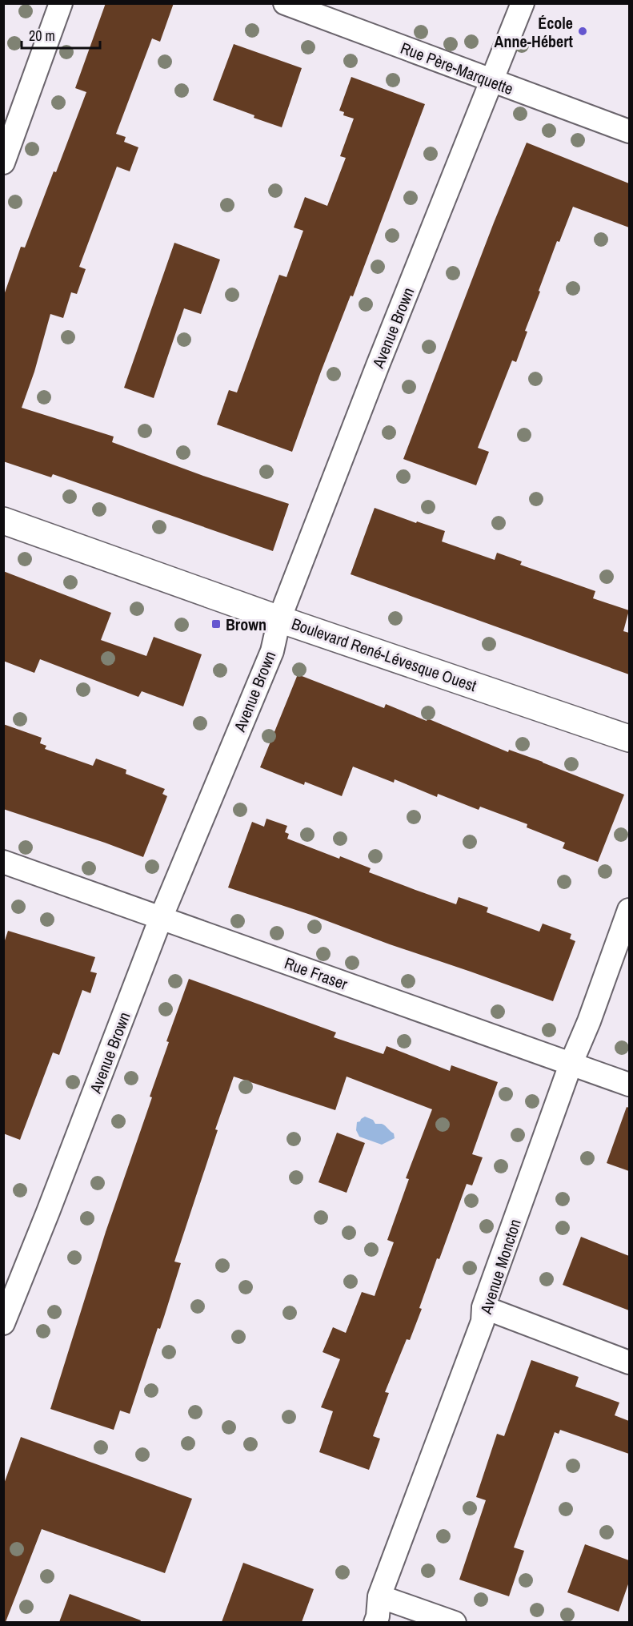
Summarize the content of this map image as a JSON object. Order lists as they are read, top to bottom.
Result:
{
  "streets": {
    "main road": ["Boulevard René-Lévesque Ouest"],
    "street": [
      "Rue Père-Marquette",
      "Avenue Brown",
      "Rue Fraser",
      "Avenue Moncton"
    ]
  },
  "crossings": [
    ["Rue Père-Marquette", "Avenue Brown"],
    ["Avenue Brown", "Boulevard René-Lévesque Ouest"],
    ["Avenue Brown", "Rue Fraser"],
    ["Rue Fraser", "Avenue Moncton"]
  ],
  "places": {
    "other": ["École Anne-Hébert"],
    "transit": ["Brown"]
  },
  "scale_bar": "20 m"
}
